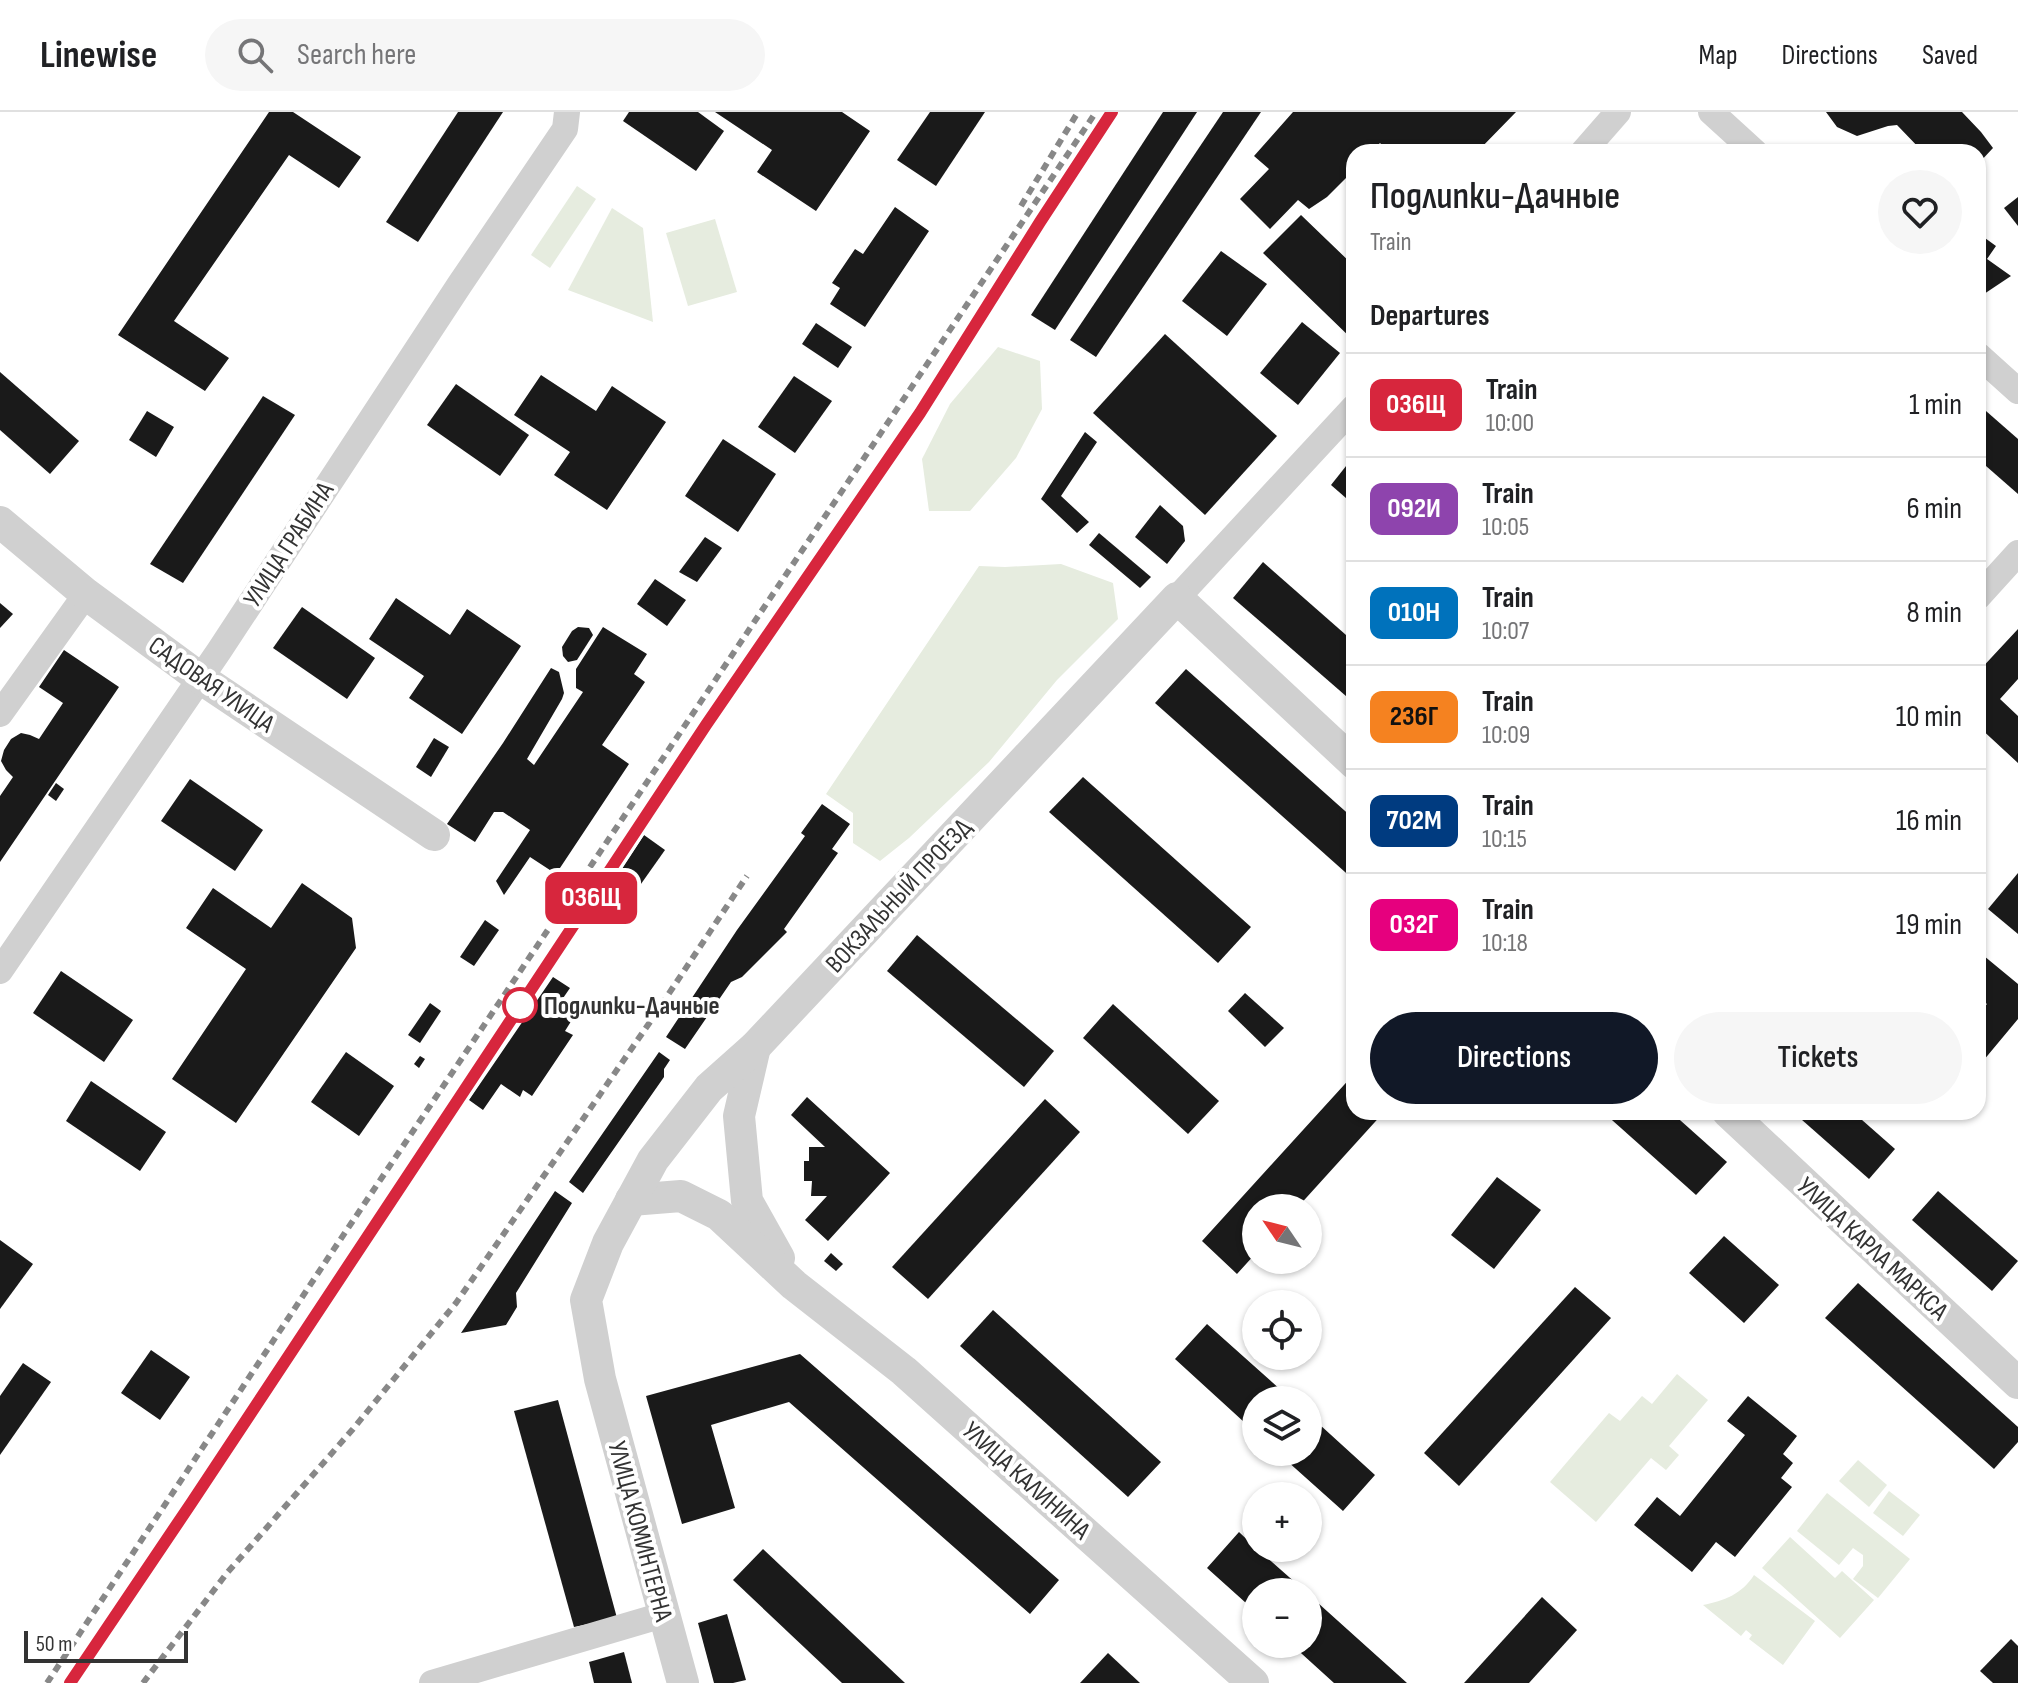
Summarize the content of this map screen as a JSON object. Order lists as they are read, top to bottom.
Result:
{
  "streets": {
    "street": [
      "УЛИЦА ГРАБИНА",
      "САДОВАЯ УЛИЦА",
      "ВОКЗАЛЬНЫЙ ПРОЕЗД",
      "УЛИЦА КАРЛА МАРКСА",
      "УЛИЦА КАЛИНИНА",
      "УЛИЦА КОМИНТЕРНА"
    ]
  },
  "crossings": [
    ["УЛИЦА ГРАБИНА", "САДОВАЯ УЛИЦА"],
    ["ВОКЗАЛЬНЫЙ ПРОЕЗД", "УЛИЦА КАЛИНИНА"],
    ["ВОКЗАЛЬНЫЙ ПРОЕЗД", "УЛИЦА КОМИНТЕРНА"],
    ["УЛИЦА КАЛИНИНА", "УЛИЦА КОМИНТЕРНА"]
  ],
  "places": ["Подлипки-Дачные"],
  "scale_bar": "50 m",
  "north": "top left",
  "page": {
    "header": "Linewise",
    "search": "Search here",
    "nav": ["Map", "Directions", "Saved"],
    "on_map": "036Щ",
    "heading": [
      ["Подлипки-Дачные", "Train"],
      "Departures"
    ],
    "list": [
      {
        "mark": "036Щ",
        "name": "Train",
        "note": "10:00",
        "value": "1 min"
      },
      {
        "mark": "092И",
        "name": "Train",
        "note": "10:05",
        "value": "6 min"
      },
      {
        "mark": "010Н",
        "name": "Train",
        "note": "10:07",
        "value": "8 min"
      },
      {
        "mark": "236Г",
        "name": "Train",
        "note": "10:09",
        "value": "10 min"
      },
      {
        "mark": "702М",
        "name": "Train",
        "note": "10:15",
        "value": "16 min"
      },
      {
        "mark": "032Г",
        "name": "Train",
        "note": "10:18",
        "value": "19 min"
      }
    ],
    "buttons": ["Directions", "Tickets"],
    "map_buttons": ["+", "−"],
    "scale": "50 m"
  }
}
